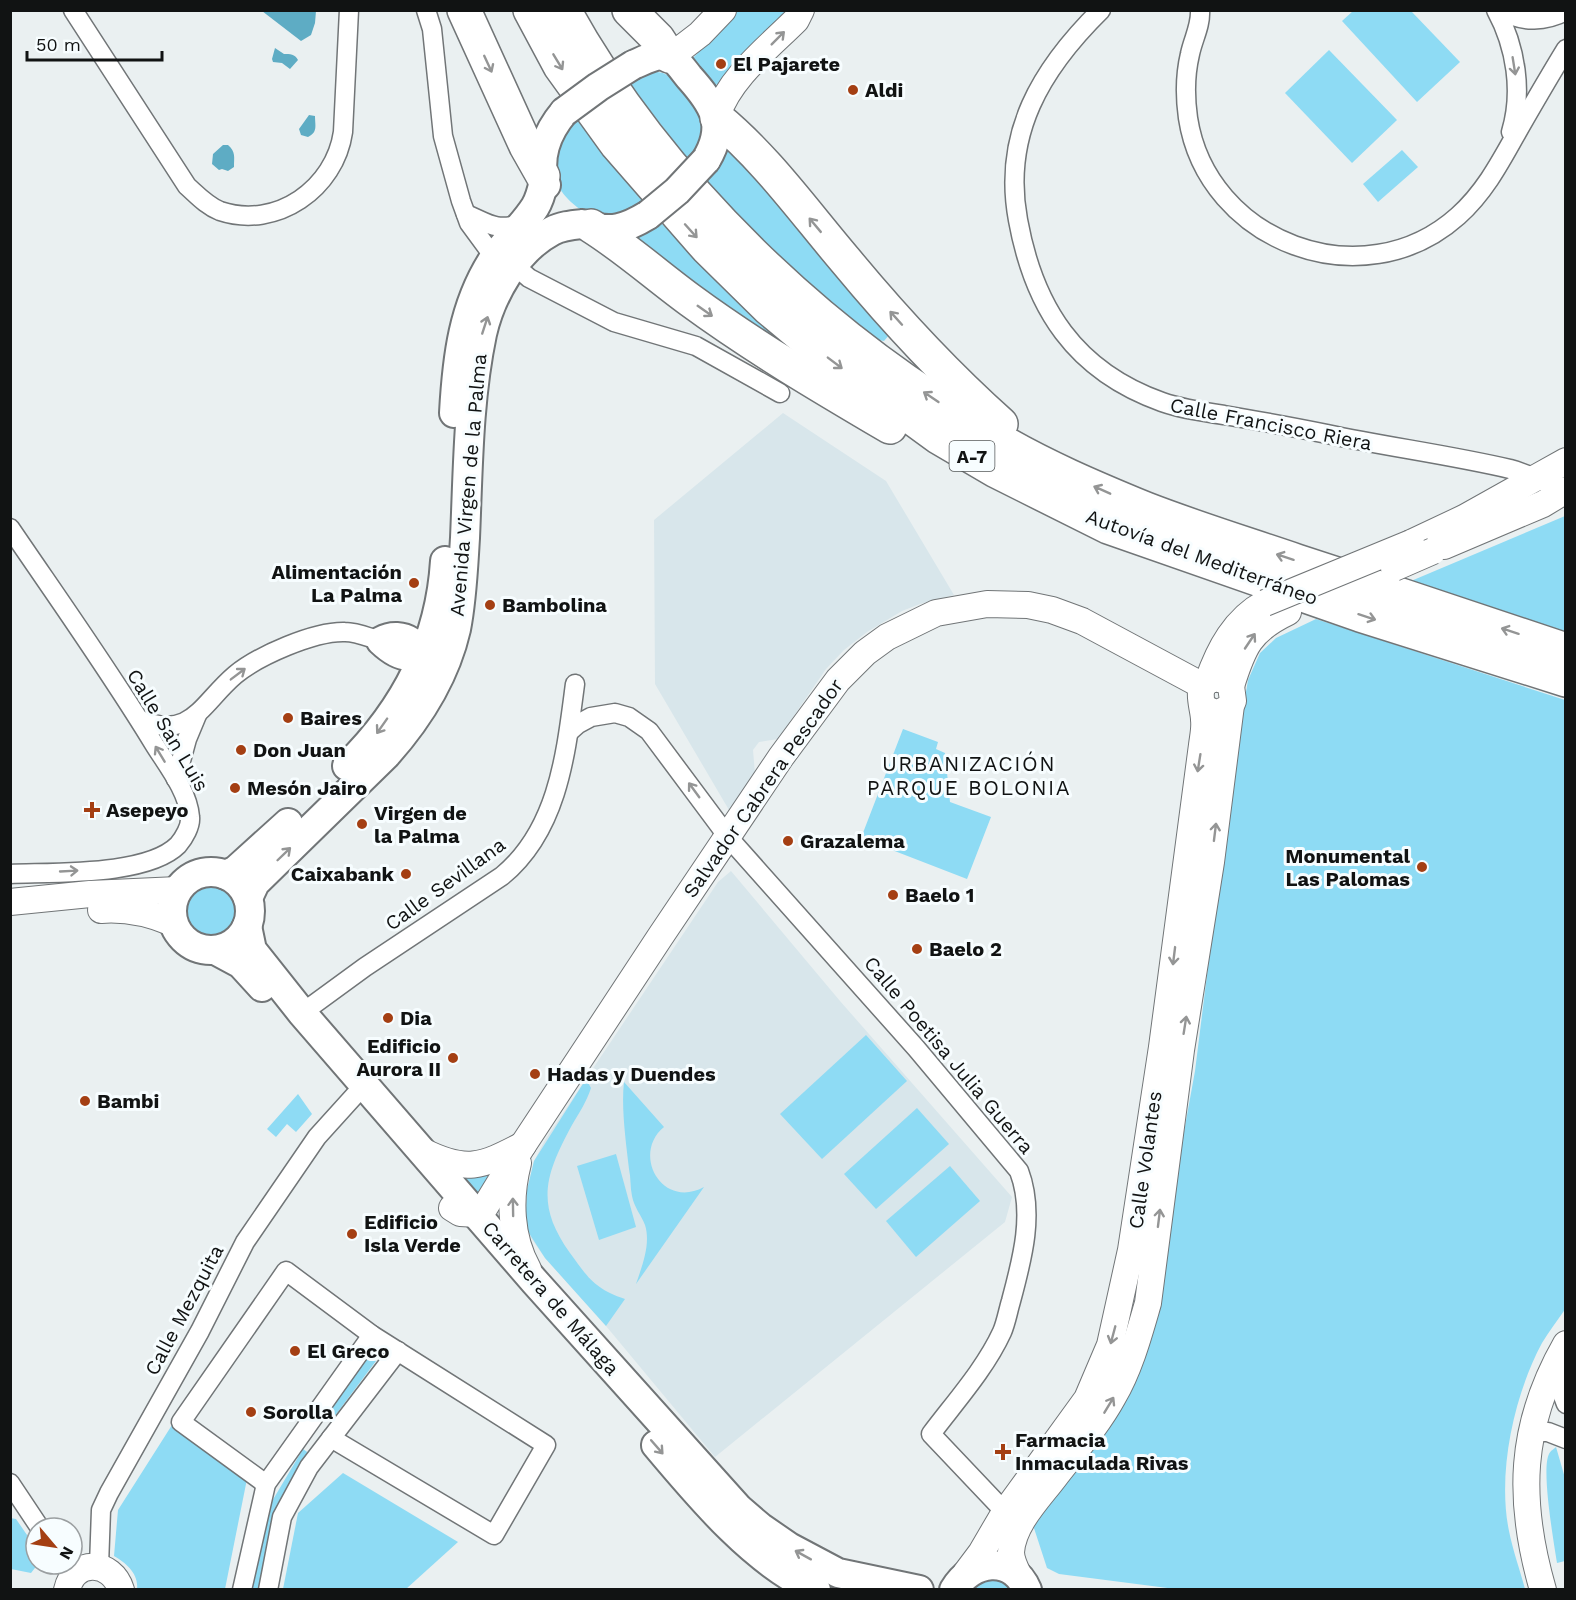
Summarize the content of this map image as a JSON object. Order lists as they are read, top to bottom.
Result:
{
  "streets": {
    "highway": ["A-7", "Autovía del Mediterráneo"],
    "main road": ["Avenida Virgen de la Palma", "Carretera de Málaga"],
    "street": [
      "Calle Francisco Riera",
      "Calle San Luis",
      "Salvador Cabrera Pescador",
      "Calle Sevillana",
      "Calle Poetisa Julia Guerra",
      "Calle Volantes",
      "Calle Mezquita"
    ]
  },
  "crossings": [
    ["Avenida Virgen de la Palma", "Carretera de Málaga"],
    ["Salvador Cabrera Pescador", "Calle Poetisa Julia Guerra"],
    ["Salvador Cabrera Pescador", "Calle Volantes"],
    ["Salvador Cabrera Pescador", "Carretera de Málaga"],
    ["Calle Sevillana", "Calle Poetisa Julia Guerra"],
    ["Calle Sevillana", "Carretera de Málaga"],
    ["Calle Poetisa Julia Guerra", "Calle Volantes"],
    ["Calle Volantes", "Carretera de Málaga"],
    ["Carretera de Málaga", "Calle Mezquita"]
  ],
  "districts": ["URBANIZACIÓN PARQUE BOLONIA"],
  "places": {
    "other": [
      "El Pajarete",
      "Aldi",
      "Alimentación La Palma",
      "Bambolina",
      "Baires",
      "Don Juan",
      "Mesón Jairo",
      "Virgen de la Palma",
      "Grazalema",
      "Monumental Las Palomas",
      "Caixabank",
      "Baelo 1",
      "Baelo 2",
      "Dia",
      "Edificio Aurora II",
      "Hadas y Duendes",
      "Bambi",
      "Edificio Isla Verde",
      "El Greco",
      "Sorolla"
    ],
    "health": ["Asepeyo", "Farmacia Inmaculada Rivas"]
  },
  "scale_bar": "50 m",
  "north": "bottom right"
}
